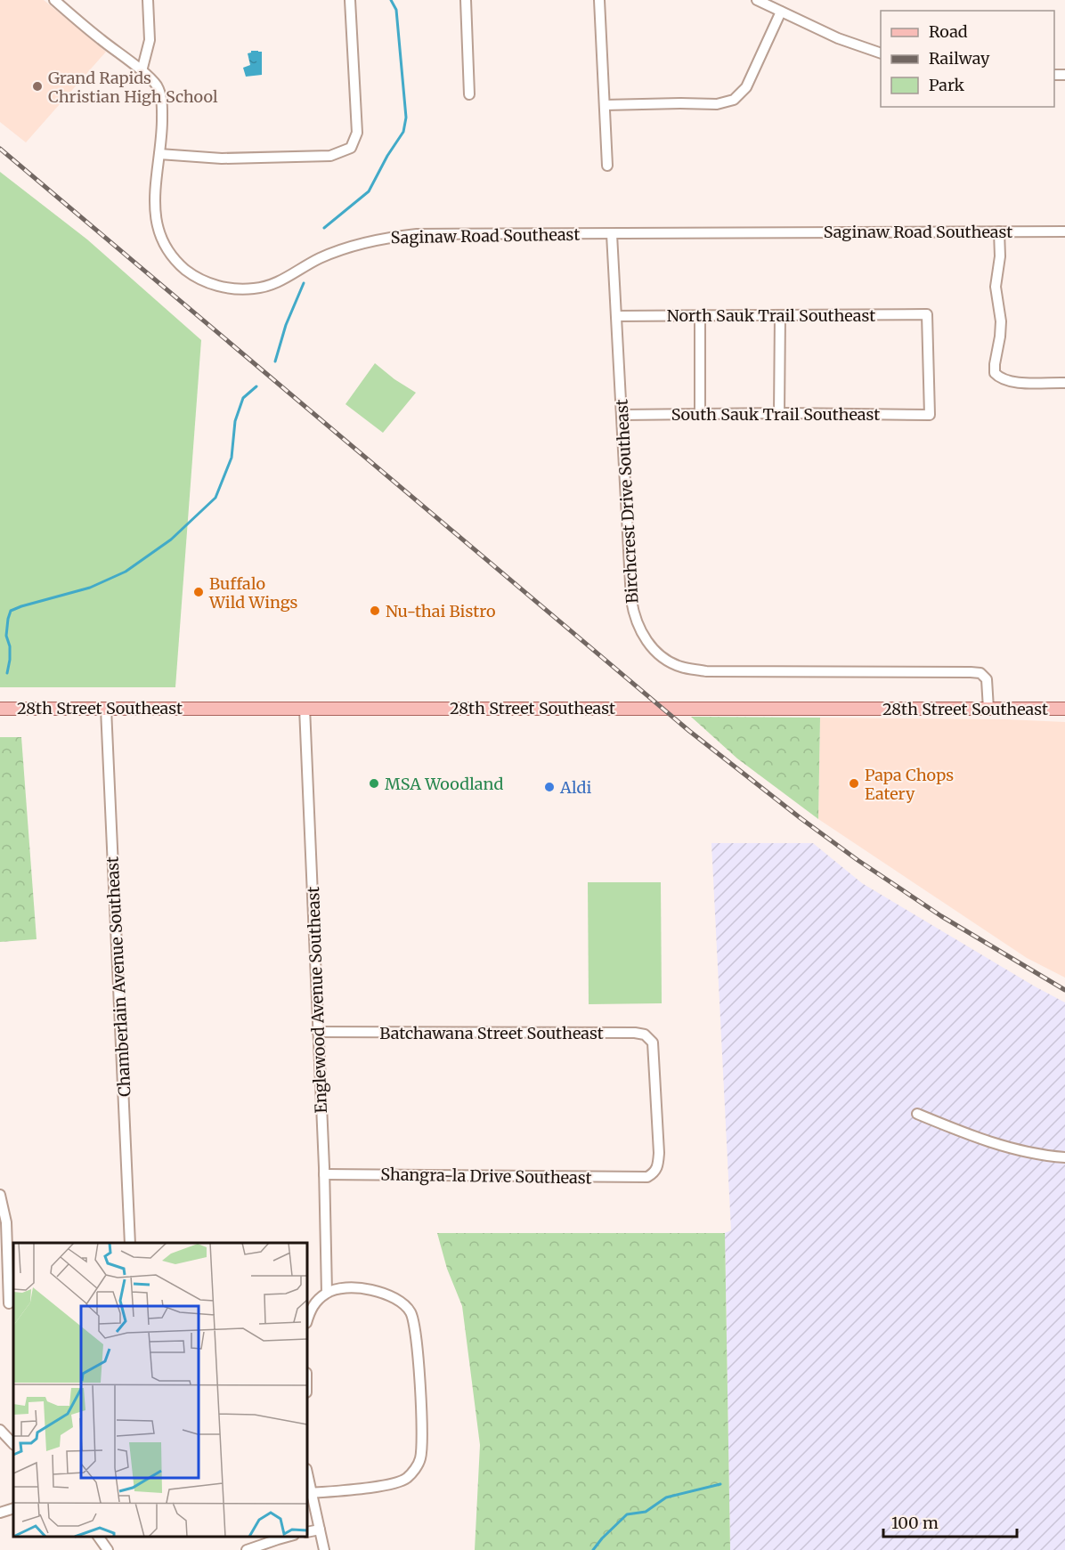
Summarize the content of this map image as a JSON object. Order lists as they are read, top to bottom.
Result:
{
  "streets": {
    "main road": ["28th Street Southeast"],
    "street": [
      "Saginaw Road Southeast",
      "North Sauk Trail Southeast",
      "South Sauk Trail Southeast",
      "Birchcrest Drive Southeast",
      "Chamberlain Avenue Southeast",
      "Englewood Avenue Southeast",
      "Batchawana Street Southeast",
      "Shangra-la Drive Southeast"
    ]
  },
  "crossings": [
    ["Saginaw Road Southeast", "Birchcrest Drive Southeast"],
    ["North Sauk Trail Southeast", "South Sauk Trail Southeast"],
    ["North Sauk Trail Southeast", "Birchcrest Drive Southeast"],
    ["South Sauk Trail Southeast", "Birchcrest Drive Southeast"],
    ["Birchcrest Drive Southeast", "28th Street Southeast"],
    ["28th Street Southeast", "Chamberlain Avenue Southeast"],
    ["28th Street Southeast", "Englewood Avenue Southeast"],
    ["Englewood Avenue Southeast", "Batchawana Street Southeast"],
    ["Englewood Avenue Southeast", "Shangra-la Drive Southeast"],
    ["Batchawana Street Southeast", "Shangra-la Drive Southeast"]
  ],
  "places": [
    "Grand Rapids Christian High School",
    "Buffalo Wild Wings",
    "Nu-thai Bistro",
    "MSA Woodland",
    "Papa Chops Eatery",
    "Aldi"
  ],
  "legend": ["Road", "Railway", "Park"],
  "scale_bar": "100 m"
}
